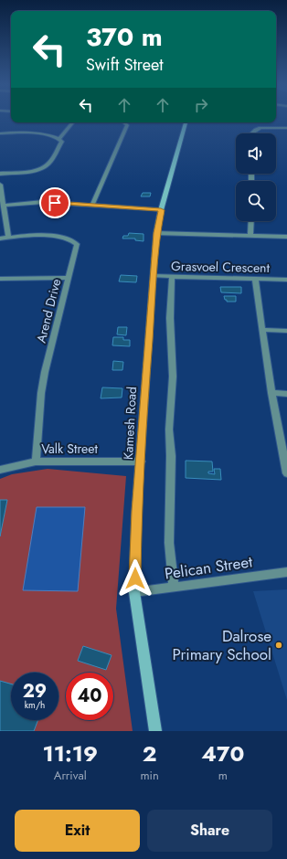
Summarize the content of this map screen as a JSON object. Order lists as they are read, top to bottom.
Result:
{
  "streets": {
    "street": [
      "Grasvoel Crescent",
      "Arend Drive",
      "Kamesh Road",
      "Valk Street",
      "Pelican Street"
    ]
  },
  "crossings": [
    ["Grasvoel Crescent", "Kamesh Road"],
    ["Arend Drive", "Valk Street"],
    ["Kamesh Road", "Valk Street"],
    ["Kamesh Road", "Pelican Street"]
  ],
  "places": ["Dalrose Primary School"],
  "page": {
    "turn": ["370 m", "Swift Street"],
    "speed": "29 km/h",
    "limit": "40",
    "eta": [
      "11:19",
      "Arrival",
      "2",
      "min",
      "470",
      "m"
    ],
    "buttons": ["Exit", "Share"]
  }
}
